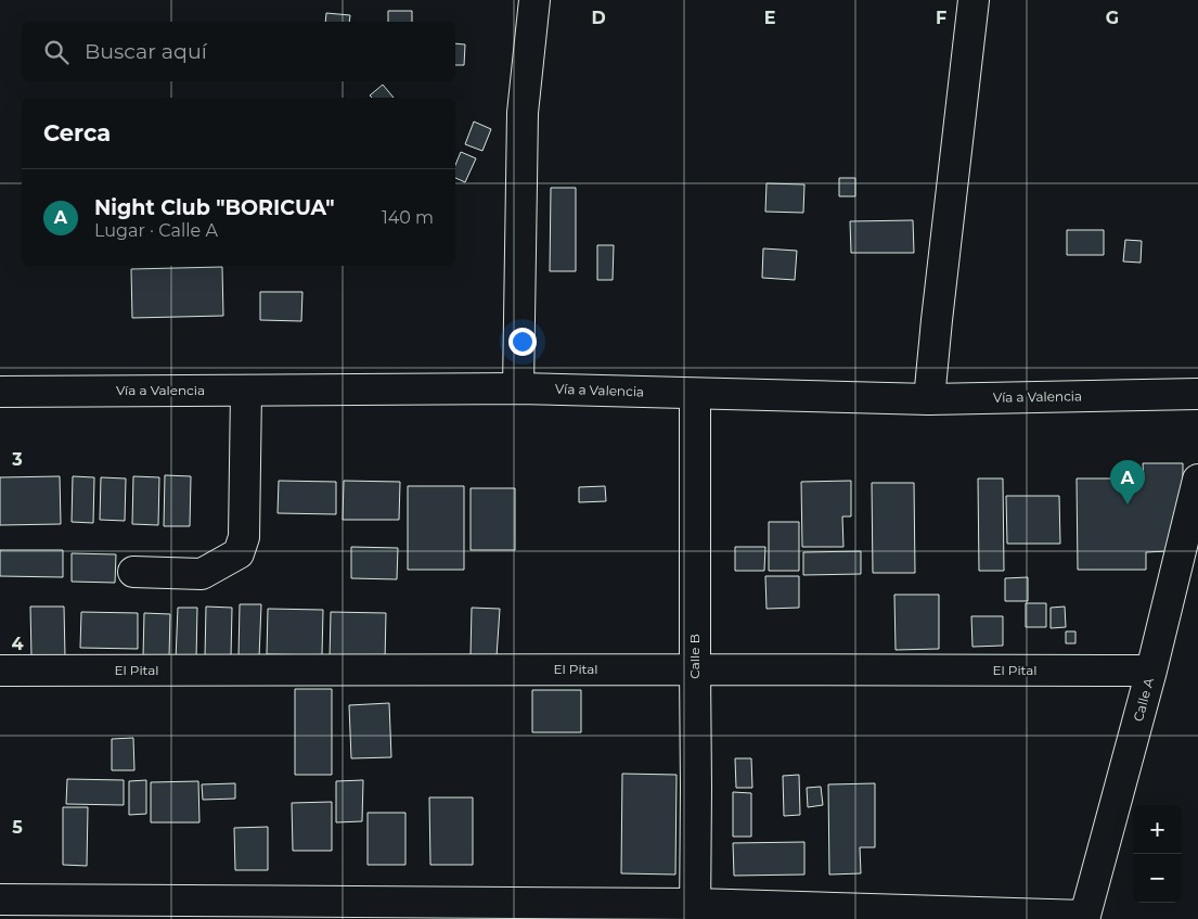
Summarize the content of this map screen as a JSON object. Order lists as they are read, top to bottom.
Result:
{
  "streets": {
    "main road": [
      "Vía a Valencia",
      "Calle B",
      "El Pital",
      "Calle A"
    ]
  },
  "crossings": [
    ["Vía a Valencia", "Calle B"],
    ["Calle B", "El Pital"],
    ["El Pital", "Calle A"]
  ],
  "page": {
    "search": "Buscar aquí",
    "heading": "Cerca",
    "list": [
      {
        "mark": "A",
        "name": "Night Club \"BORICUA\"",
        "note": "Lugar · Calle A",
        "value": "140 m"
      }
    ],
    "pins": "A",
    "map_buttons": ["+", "−"]
  },
  "grid": {
    "columns": [
      "D",
      "E",
      "F",
      "G"
    ],
    "rows": ["3", "4", "5"]
  }
}
